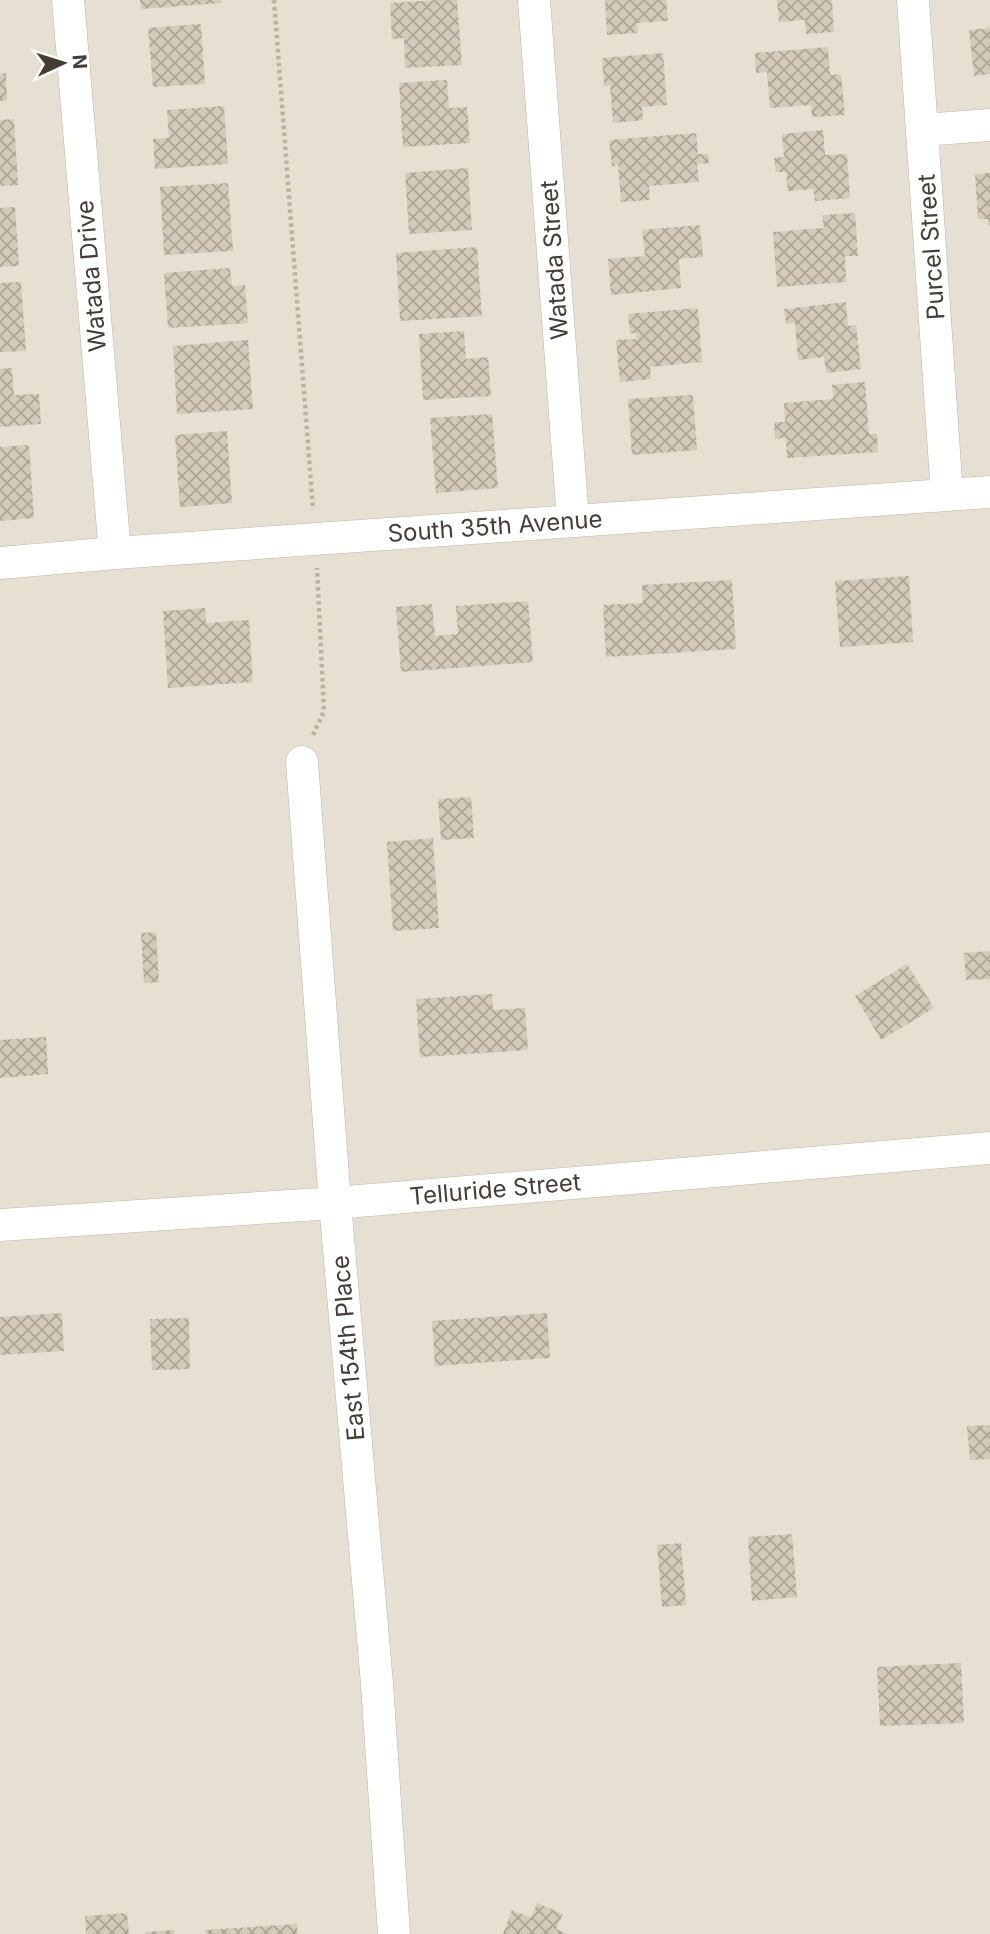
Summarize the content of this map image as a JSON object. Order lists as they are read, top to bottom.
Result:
{
  "streets": {
    "street": [
      "Purcel Street",
      "Watada Street",
      "Watada Drive",
      "South 35th Avenue",
      "Telluride Street",
      "East 154th Place"
    ]
  },
  "crossings": [
    ["Purcel Street", "South 35th Avenue"],
    ["Watada Street", "South 35th Avenue"],
    ["Watada Drive", "South 35th Avenue"],
    ["Telluride Street", "East 154th Place"]
  ],
  "north": "right"
}
